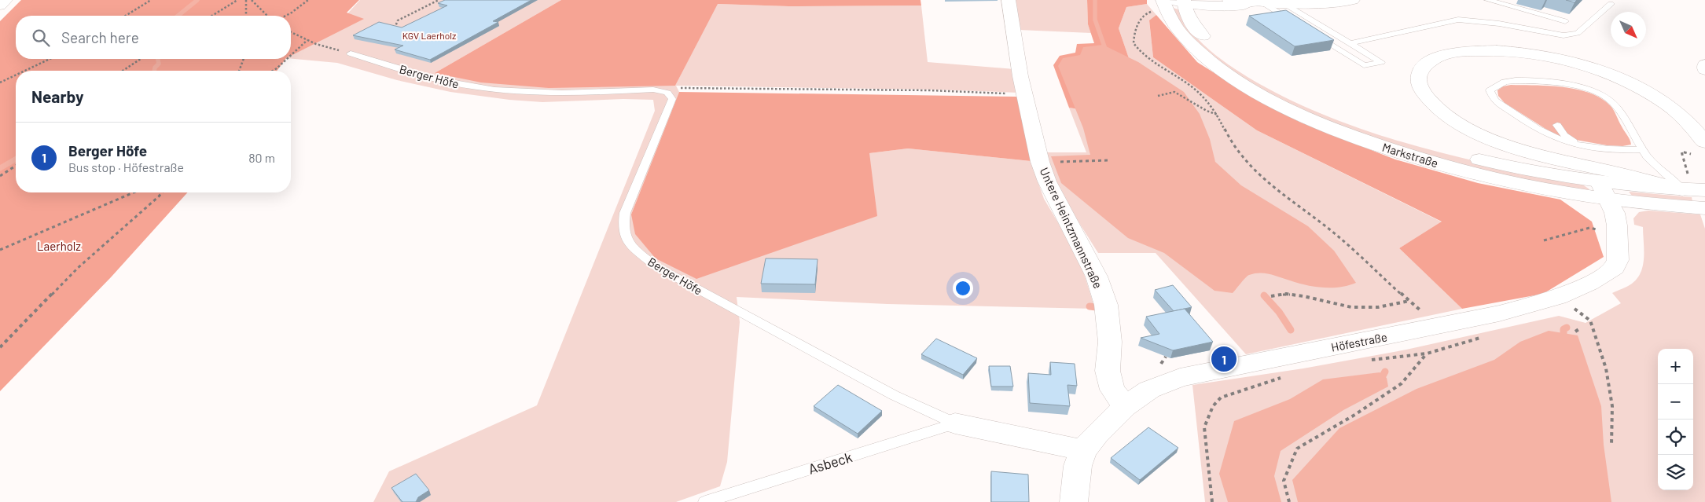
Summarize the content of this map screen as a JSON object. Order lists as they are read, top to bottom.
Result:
{
  "streets": {
    "main road": [
      "Berger Höfe",
      "Markstraße",
      "Untere Heintzmannstraße",
      "Höfestraße"
    ],
    "lane": ["Asbeck"]
  },
  "crossings": [
    ["Berger Höfe", "Höfestraße"],
    ["Berger Höfe", "Asbeck"],
    ["Markstraße", "Höfestraße"],
    ["Untere Heintzmannstraße", "Höfestraße"]
  ],
  "parks": ["KGV Laerholz", "Laerholz"],
  "north": "bottom right",
  "page": {
    "search": "Search here",
    "heading": "Nearby",
    "list": [
      {
        "mark": "1",
        "name": "Berger Höfe",
        "note": "Bus stop · Höfestraße",
        "value": "80 m"
      }
    ],
    "pins": "1",
    "map_buttons": ["+", "−"]
  }
}
